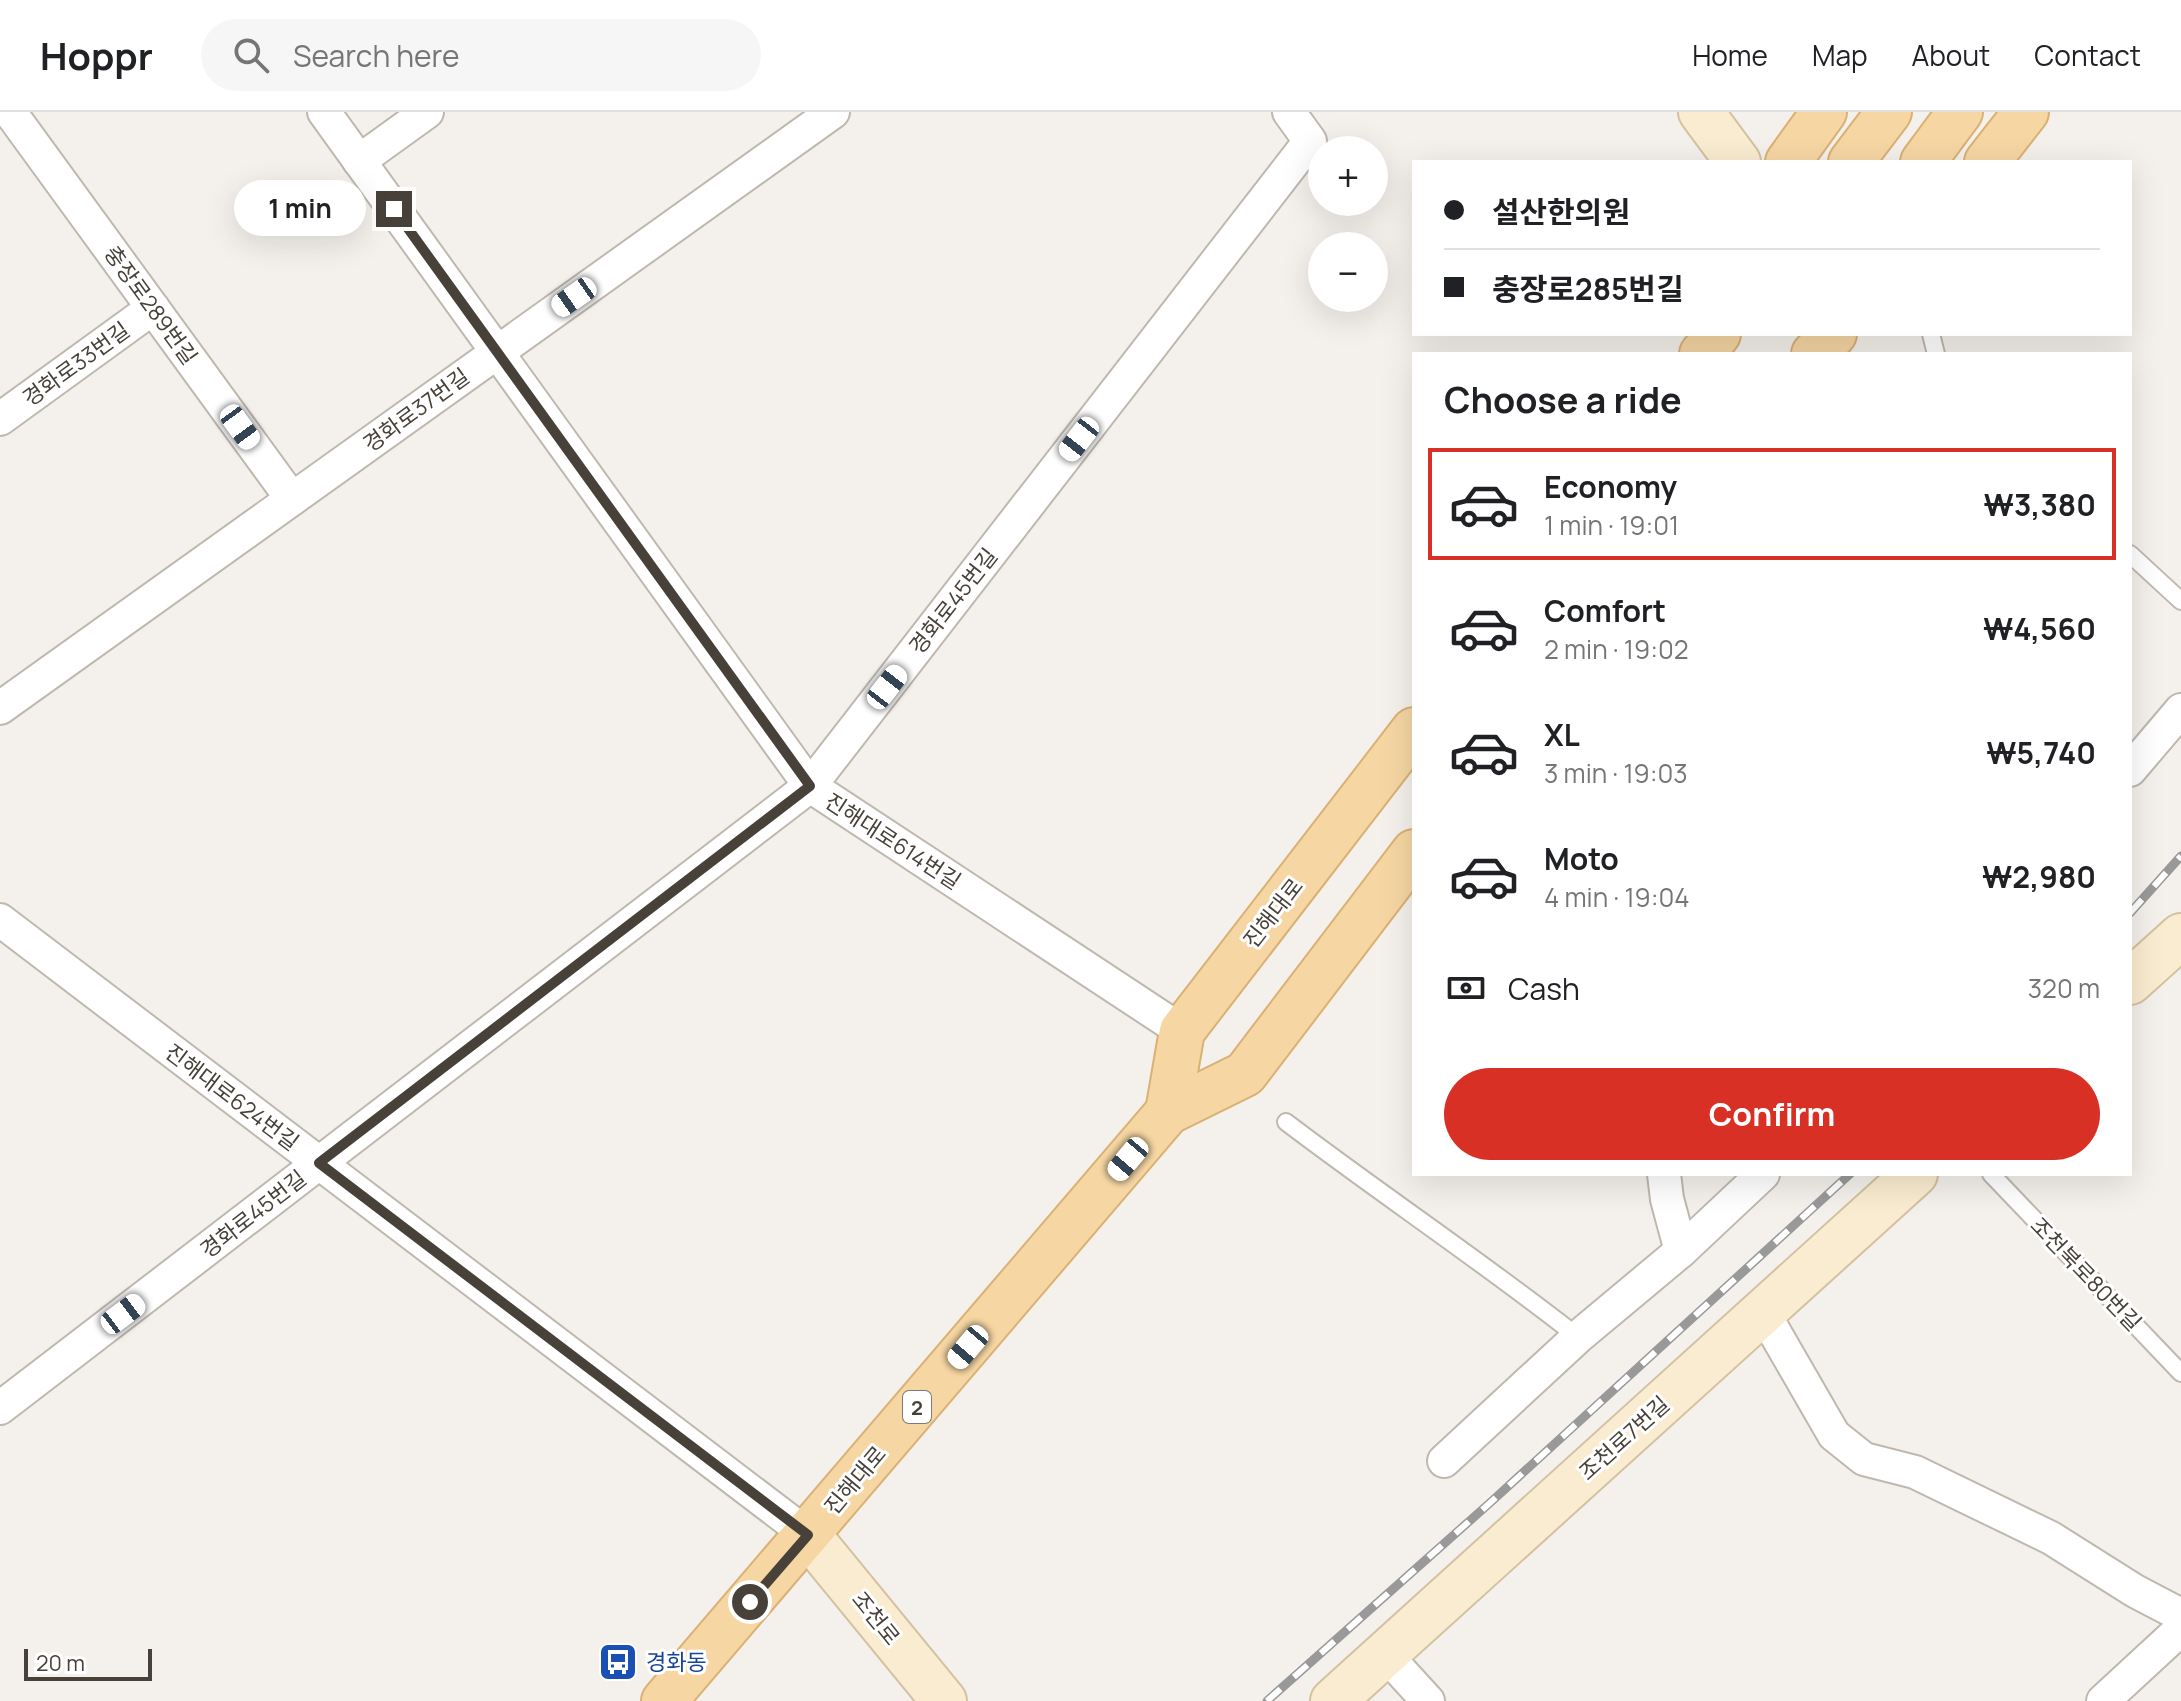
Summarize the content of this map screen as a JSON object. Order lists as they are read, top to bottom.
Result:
{
  "streets": {
    "main road": ["진해대로", "2"],
    "street": [
      "충장로289번길",
      "경화로33번길",
      "경화로37번길",
      "경화로45번길",
      "진해대로614번길",
      "진해대로624번길",
      "조천로7번길",
      "조천로"
    ],
    "lane": ["조천북로80번길"]
  },
  "crossings": [
    ["충장로289번길", "경화로33번길"],
    ["충장로289번길", "경화로37번길"],
    ["경화로37번길", "진해대로614번길"],
    ["경화로45번길", "진해대로614번길"],
    ["경화로45번길", "진해대로624번길"],
    ["진해대로614번길", "진해대로"],
    ["진해대로", "진해대로624번길"],
    ["진해대로", "조천로"],
    ["진해대로624번길", "조천로"]
  ],
  "places": {
    "bus stop": ["경화동"]
  },
  "scale_bar": "20 m",
  "page": {
    "header": "Hoppr",
    "search": "Search here",
    "nav": [
      "Home",
      "Map",
      "About",
      "Contact"
    ],
    "map_buttons": ["+", "−"],
    "banner": ["설산한의원", "충장로285번길"],
    "bubble": "1 min",
    "heading": "Choose a ride",
    "list": [
      {
        "name": "Economy",
        "note": "1 min · 19:01",
        "value": "₩3,380"
      },
      {
        "name": "Comfort",
        "note": "2 min · 19:02",
        "value": "₩4,560"
      },
      {
        "name": "XL",
        "note": "3 min · 19:03",
        "value": "₩5,740"
      },
      {
        "name": "Moto",
        "note": "4 min · 19:04",
        "value": "₩2,980"
      }
    ],
    "pay": ["Cash", "320 m"],
    "buttons": "Confirm",
    "scale": "20 m"
  }
}
